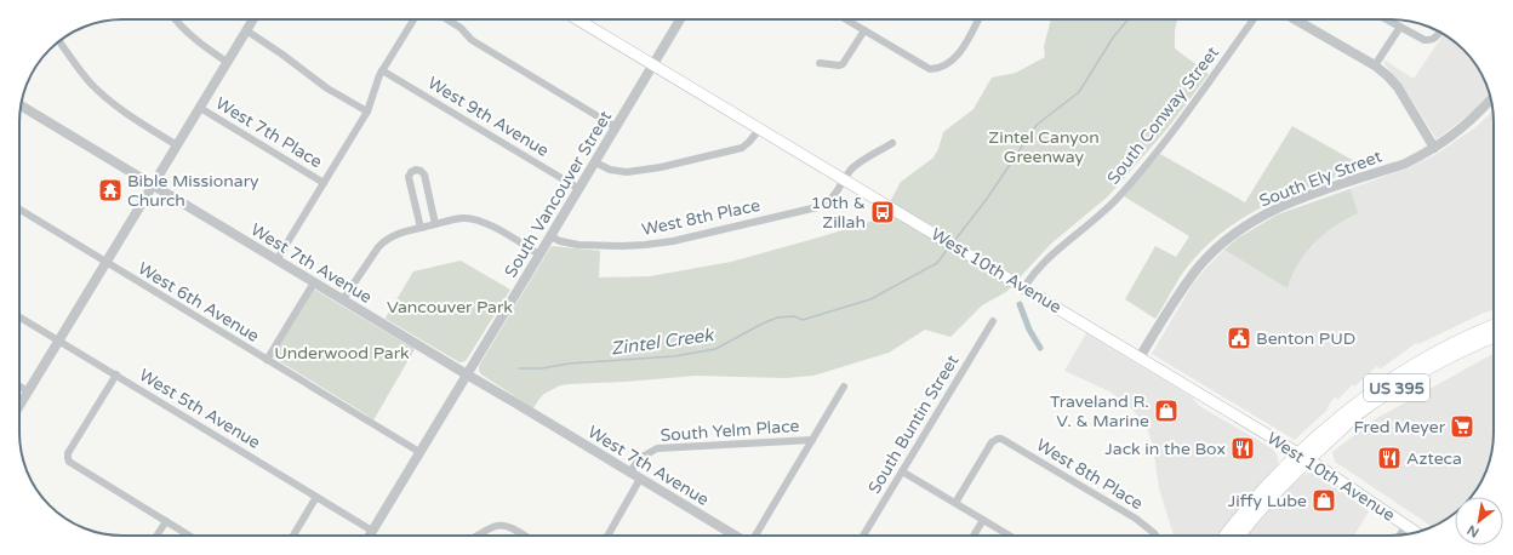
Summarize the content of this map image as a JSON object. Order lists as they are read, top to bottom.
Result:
{
  "streets": {
    "highway": ["US 395"],
    "main road": ["West 10th Avenue"],
    "street": [
      "South Conway Street",
      "West 9th Avenue",
      "West 7th Place",
      "South Ely Street",
      "South Vancouver Street",
      "West 8th Place",
      "West 7th Avenue",
      "West 6th Avenue",
      "West 5th Avenue",
      "South Buntin Street",
      "South Yelm Place"
    ]
  },
  "crossings": [
    ["South Conway Street", "West 10th Avenue"],
    ["West 9th Avenue", "South Vancouver Street"],
    ["South Ely Street", "West 10th Avenue"],
    ["South Vancouver Street", "West 8th Place"],
    ["South Vancouver Street", "West 7th Avenue"],
    ["South Vancouver Street", "West 10th Avenue"],
    ["South Vancouver Street", "West 6th Avenue"],
    ["South Vancouver Street", "West 5th Avenue"],
    ["West 8th Place", "West 10th Avenue"],
    ["West 7th Avenue", "South Yelm Place"],
    ["West 10th Avenue", "US 395"]
  ],
  "water": ["Zintel Creek"],
  "parks": ["Zintel Canyon Greenway", "Vancouver Park", "Underwood Park"],
  "places": {
    "temple": ["Bible Missionary Church"],
    "bus stop": ["10th & Zillah"],
    "public building": ["Benton PUD"],
    "shop": ["Traveland R. V. & Marine", "Jiffy Lube"],
    "supermarket": ["Fred Meyer"],
    "restaurant": ["Jack in the Box", "Azteca"]
  },
  "north": "bottom left"
}
